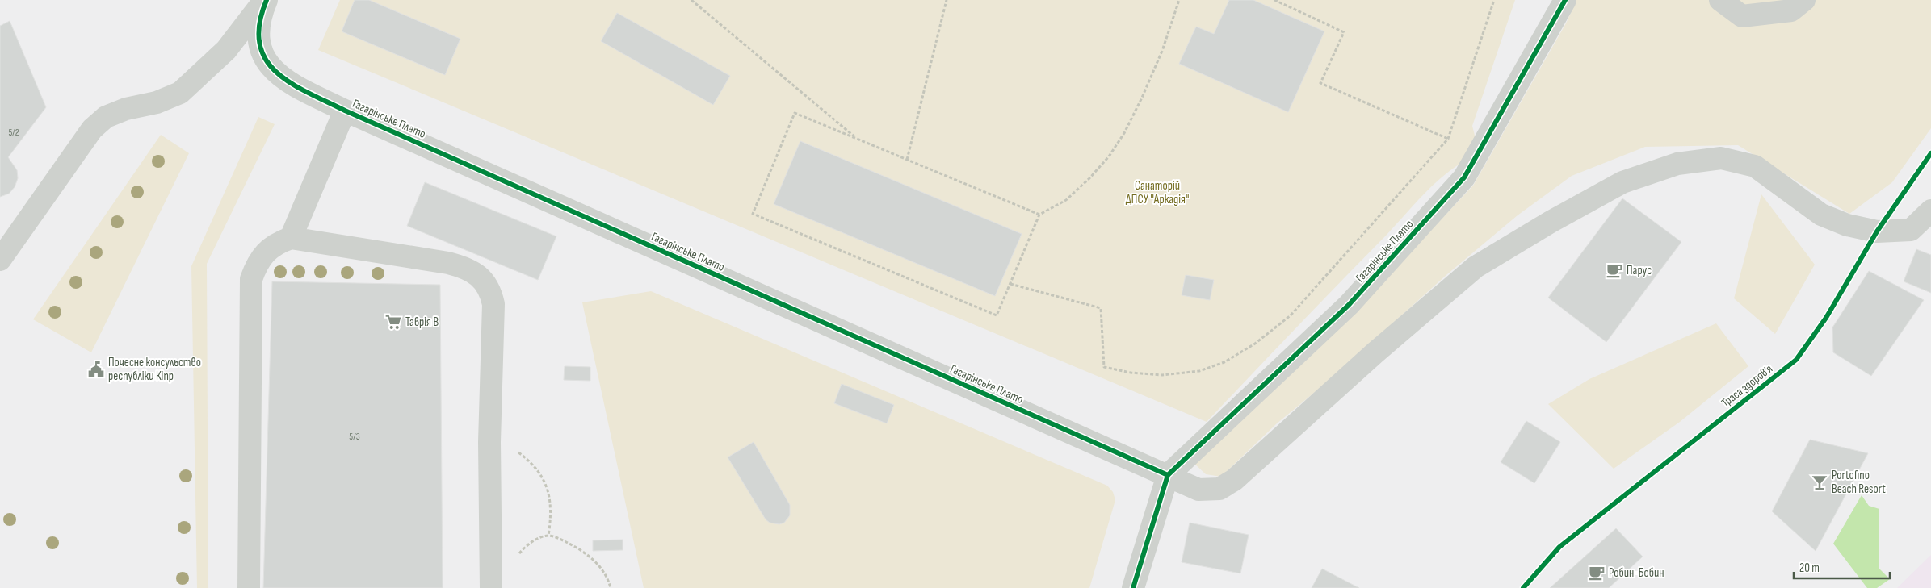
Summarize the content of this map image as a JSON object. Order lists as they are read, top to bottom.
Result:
{
  "streets": {
    "street": ["Гагарінське Плато"],
    "cycle path": ["Траса здоров’я"]
  },
  "parks": ["Санаторій ДПСУ \"Аркадія\""],
  "places": {
    "cafe": ["Парус", "Робин-Бобин"],
    "supermarket": ["Таврія В"],
    "public building": ["Почесне консульство республіки Кіпр"],
    "bar": ["Portofino Beach Resort"]
  },
  "house_numbers": ["5/2", "5/3"],
  "scale_bar": "20 m"
}
